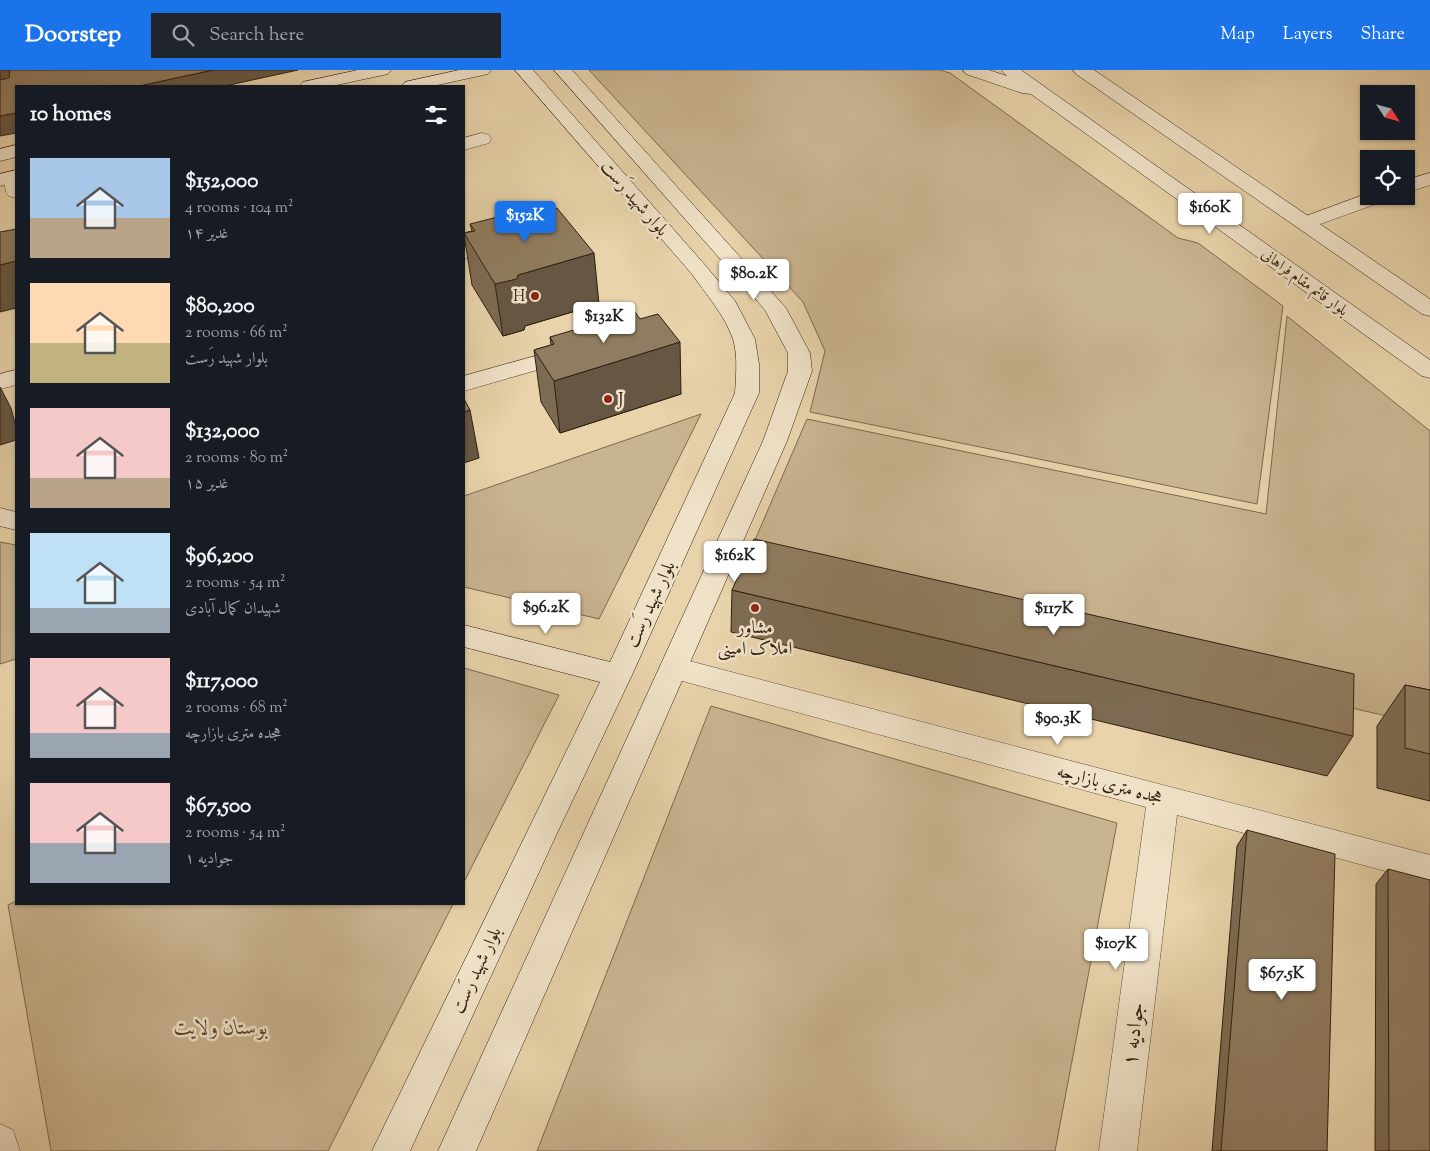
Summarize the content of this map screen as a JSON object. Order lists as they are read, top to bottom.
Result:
{
  "streets": {
    "main road": [
      "بلوار شهید رَست",
      "بلوار قائم مقام فراهانی",
      "هجده متری بازارچه",
      "جوادیه ۱"
    ]
  },
  "crossings": [
    ["بلوار شهید رَست", "هجده متری بازارچه"],
    ["هجده متری بازارچه", "جوادیه ۱"]
  ],
  "parks": ["بوستان ولایت"],
  "places": ["H", "J", "مشاور املاک امینی"],
  "north": "bottom right",
  "page": {
    "header": "Doorstep",
    "search": "Search here",
    "nav": ["Map", "Layers", "Share"],
    "heading": "10 homes",
    "list": [
      {
        "name": "$152,000",
        "note": "4 rooms · 104 m² · غدیر ۱۴"
      },
      {
        "name": "$80,200",
        "note": "2 rooms · 66 m² · بلوار شهید رَست"
      },
      {
        "name": "$132,000",
        "note": "2 rooms · 80 m² · غدیر ۱۵"
      },
      {
        "name": "$96,200",
        "note": "2 rooms · 54 m² · شهیدان کمال آبادی"
      },
      {
        "name": "$117,000",
        "note": "2 rooms · 68 m² · هجده متری بازارچه"
      },
      {
        "name": "$67,500",
        "note": "2 rooms · 54 m² · جوادیه ۱"
      }
    ],
    "price": [
      "$160K",
      "$152K",
      "$80.2K",
      "$132K",
      "$162K",
      "$96.2K",
      "$117K",
      "$90.3K",
      "$107K",
      "$67.5K"
    ]
  }
}
